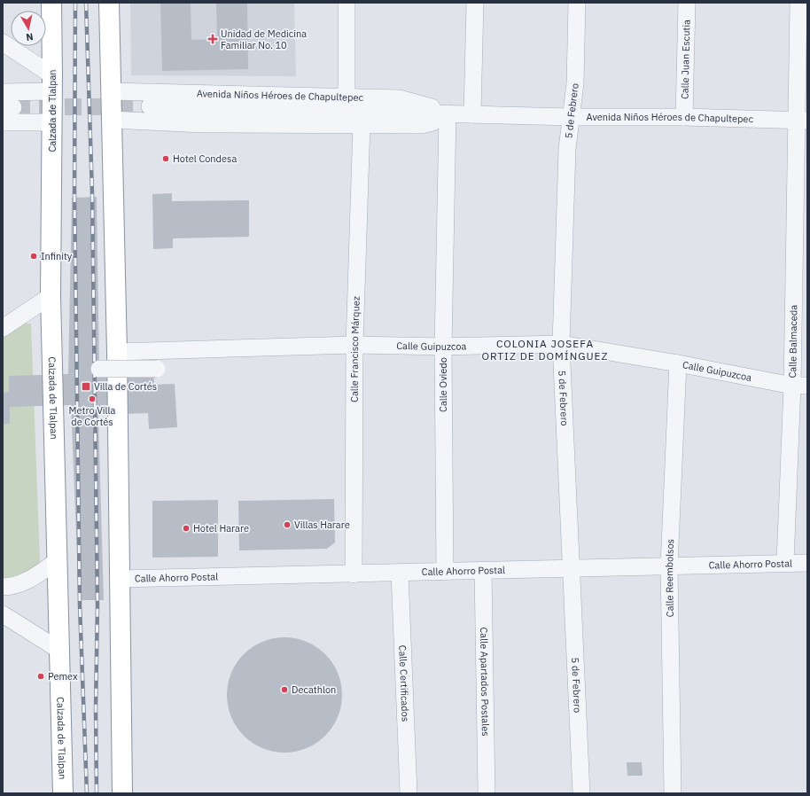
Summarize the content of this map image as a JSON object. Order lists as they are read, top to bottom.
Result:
{
  "streets": {
    "highway": ["Calzada de Tlalpan"],
    "street": [
      "Calle Juan Escutia",
      "Avenida Niños Héroes de Chapultepec",
      "5 de Febrero",
      "Calle Balmaceda",
      "Calle Guipuzcoa",
      "Calle Francisco Márquez",
      "Calle Oviedo",
      "Calle Ahorro Postal",
      "Calle Reembolsos",
      "Calle Apartados Postales",
      "Calle Certificados"
    ]
  },
  "crossings": [
    ["Calle Juan Escutia", "Avenida Niños Héroes de Chapultepec"],
    ["Avenida Niños Héroes de Chapultepec", "5 de Febrero"],
    ["Avenida Niños Héroes de Chapultepec", "Calle Balmaceda"],
    ["Avenida Niños Héroes de Chapultepec", "Calle Oviedo"],
    ["5 de Febrero", "Calle Guipuzcoa"],
    ["5 de Febrero", "Calle Ahorro Postal"],
    ["Calle Balmaceda", "Calle Guipuzcoa"],
    ["Calle Balmaceda", "Calle Ahorro Postal"],
    ["Calle Guipuzcoa", "Calle Francisco Márquez"],
    ["Calle Guipuzcoa", "Calle Oviedo"],
    ["Calle Guipuzcoa", "Calle Reembolsos"],
    ["Calle Francisco Márquez", "Calle Ahorro Postal"],
    ["Calle Oviedo", "Calle Ahorro Postal"],
    ["Calle Ahorro Postal", "Calle Reembolsos"],
    ["Calle Ahorro Postal", "Calle Apartados Postales"],
    ["Calle Ahorro Postal", "Calle Certificados"]
  ],
  "districts": ["COLONIA JOSEFA ORTIZ DE DOMÍNGUEZ"],
  "places": {
    "health": ["Unidad de Medicina Familiar No. 10"],
    "other": [
      "Hotel Condesa",
      "Infinity",
      "Metro Villa de Cortés",
      "Villas Harare",
      "Hotel Harare",
      "Pemex",
      "Decathlon"
    ],
    "transit": ["Villa de Cortés"]
  },
  "north": "bottom"
}
